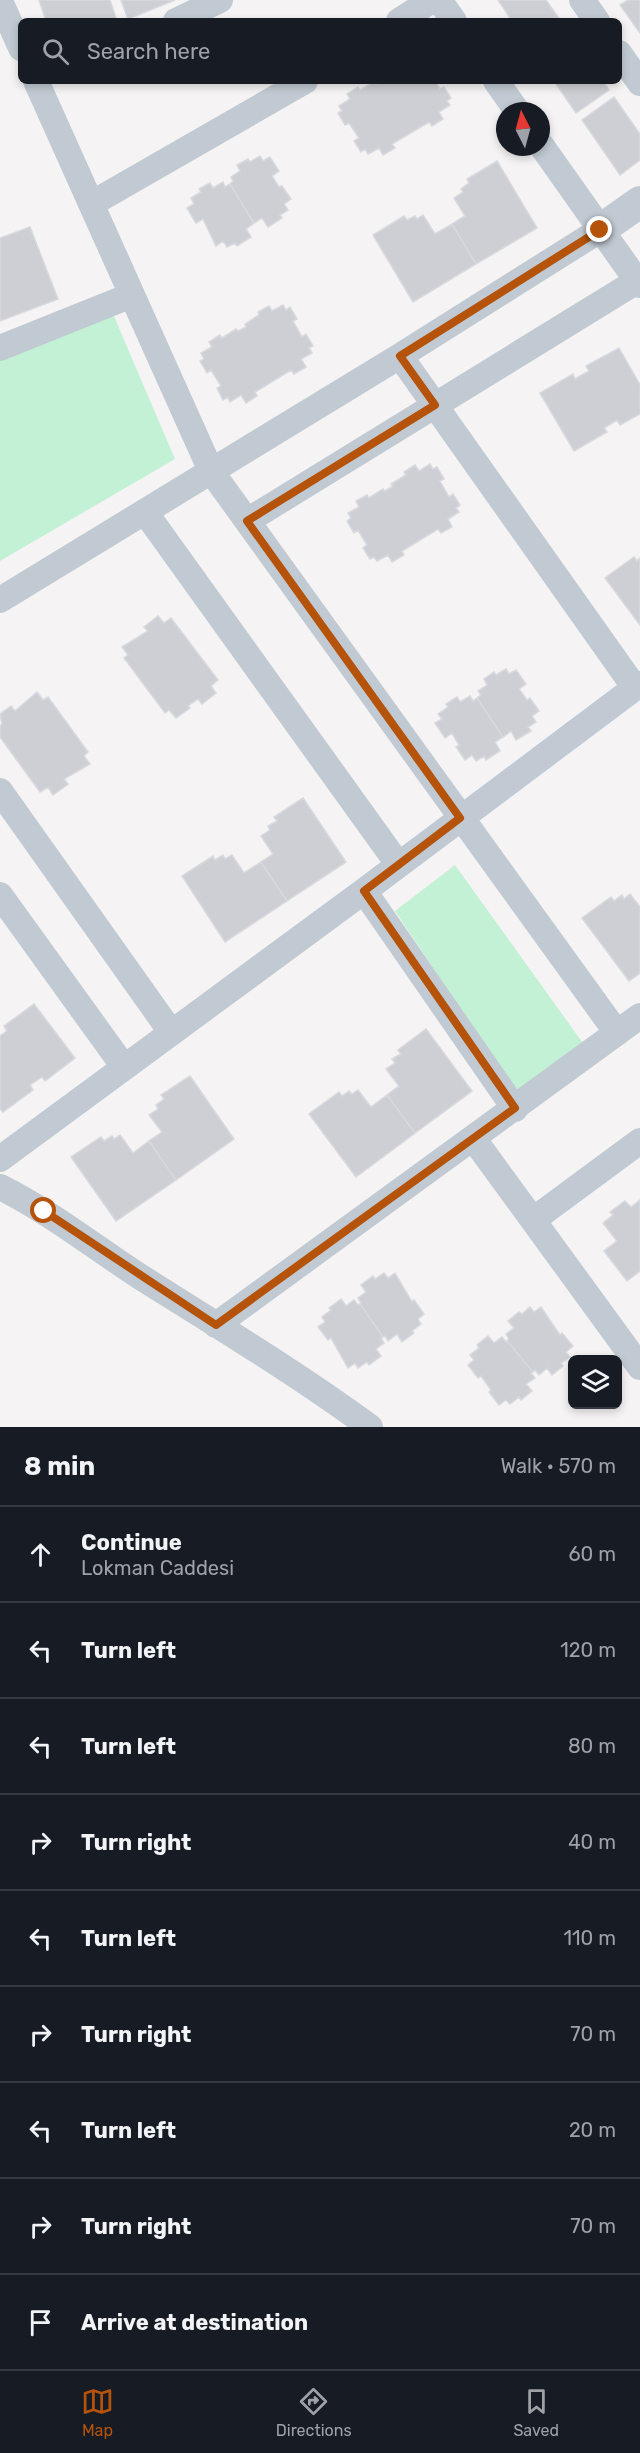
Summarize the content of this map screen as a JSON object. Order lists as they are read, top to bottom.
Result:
{
  "north": "top",
  "page": {
    "search": "Search here",
    "heading": ["8 min", "Walk · 570 m"],
    "list": [
      ["Continue", "Lokman Caddesi", "60 m"],
      ["Turn left", "120 m"],
      ["Turn left", "80 m"],
      ["Turn right", "40 m"],
      ["Turn left", "110 m"],
      ["Turn right", "70 m"],
      ["Turn left", "20 m"],
      ["Turn right", "70 m"],
      "Arrive at destination"
    ],
    "nav": ["Map", "Directions", "Saved"]
  }
}
